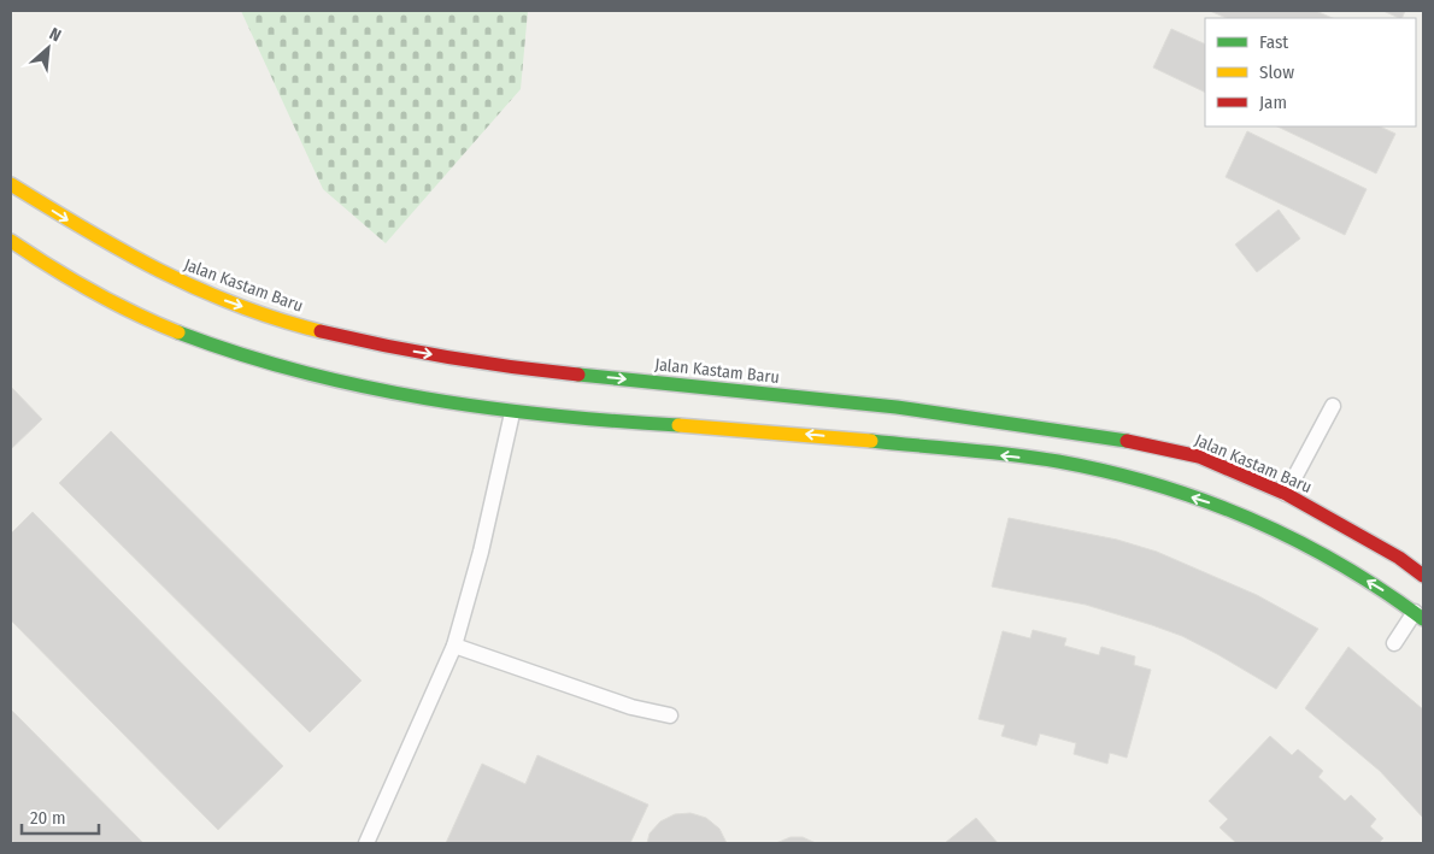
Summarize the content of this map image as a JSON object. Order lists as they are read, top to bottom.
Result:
{
  "streets": {
    "street": ["Jalan Kastam Baru"]
  },
  "legend": ["Fast", "Slow", "Jam"],
  "scale_bar": "20 m",
  "north": "top right"
}
